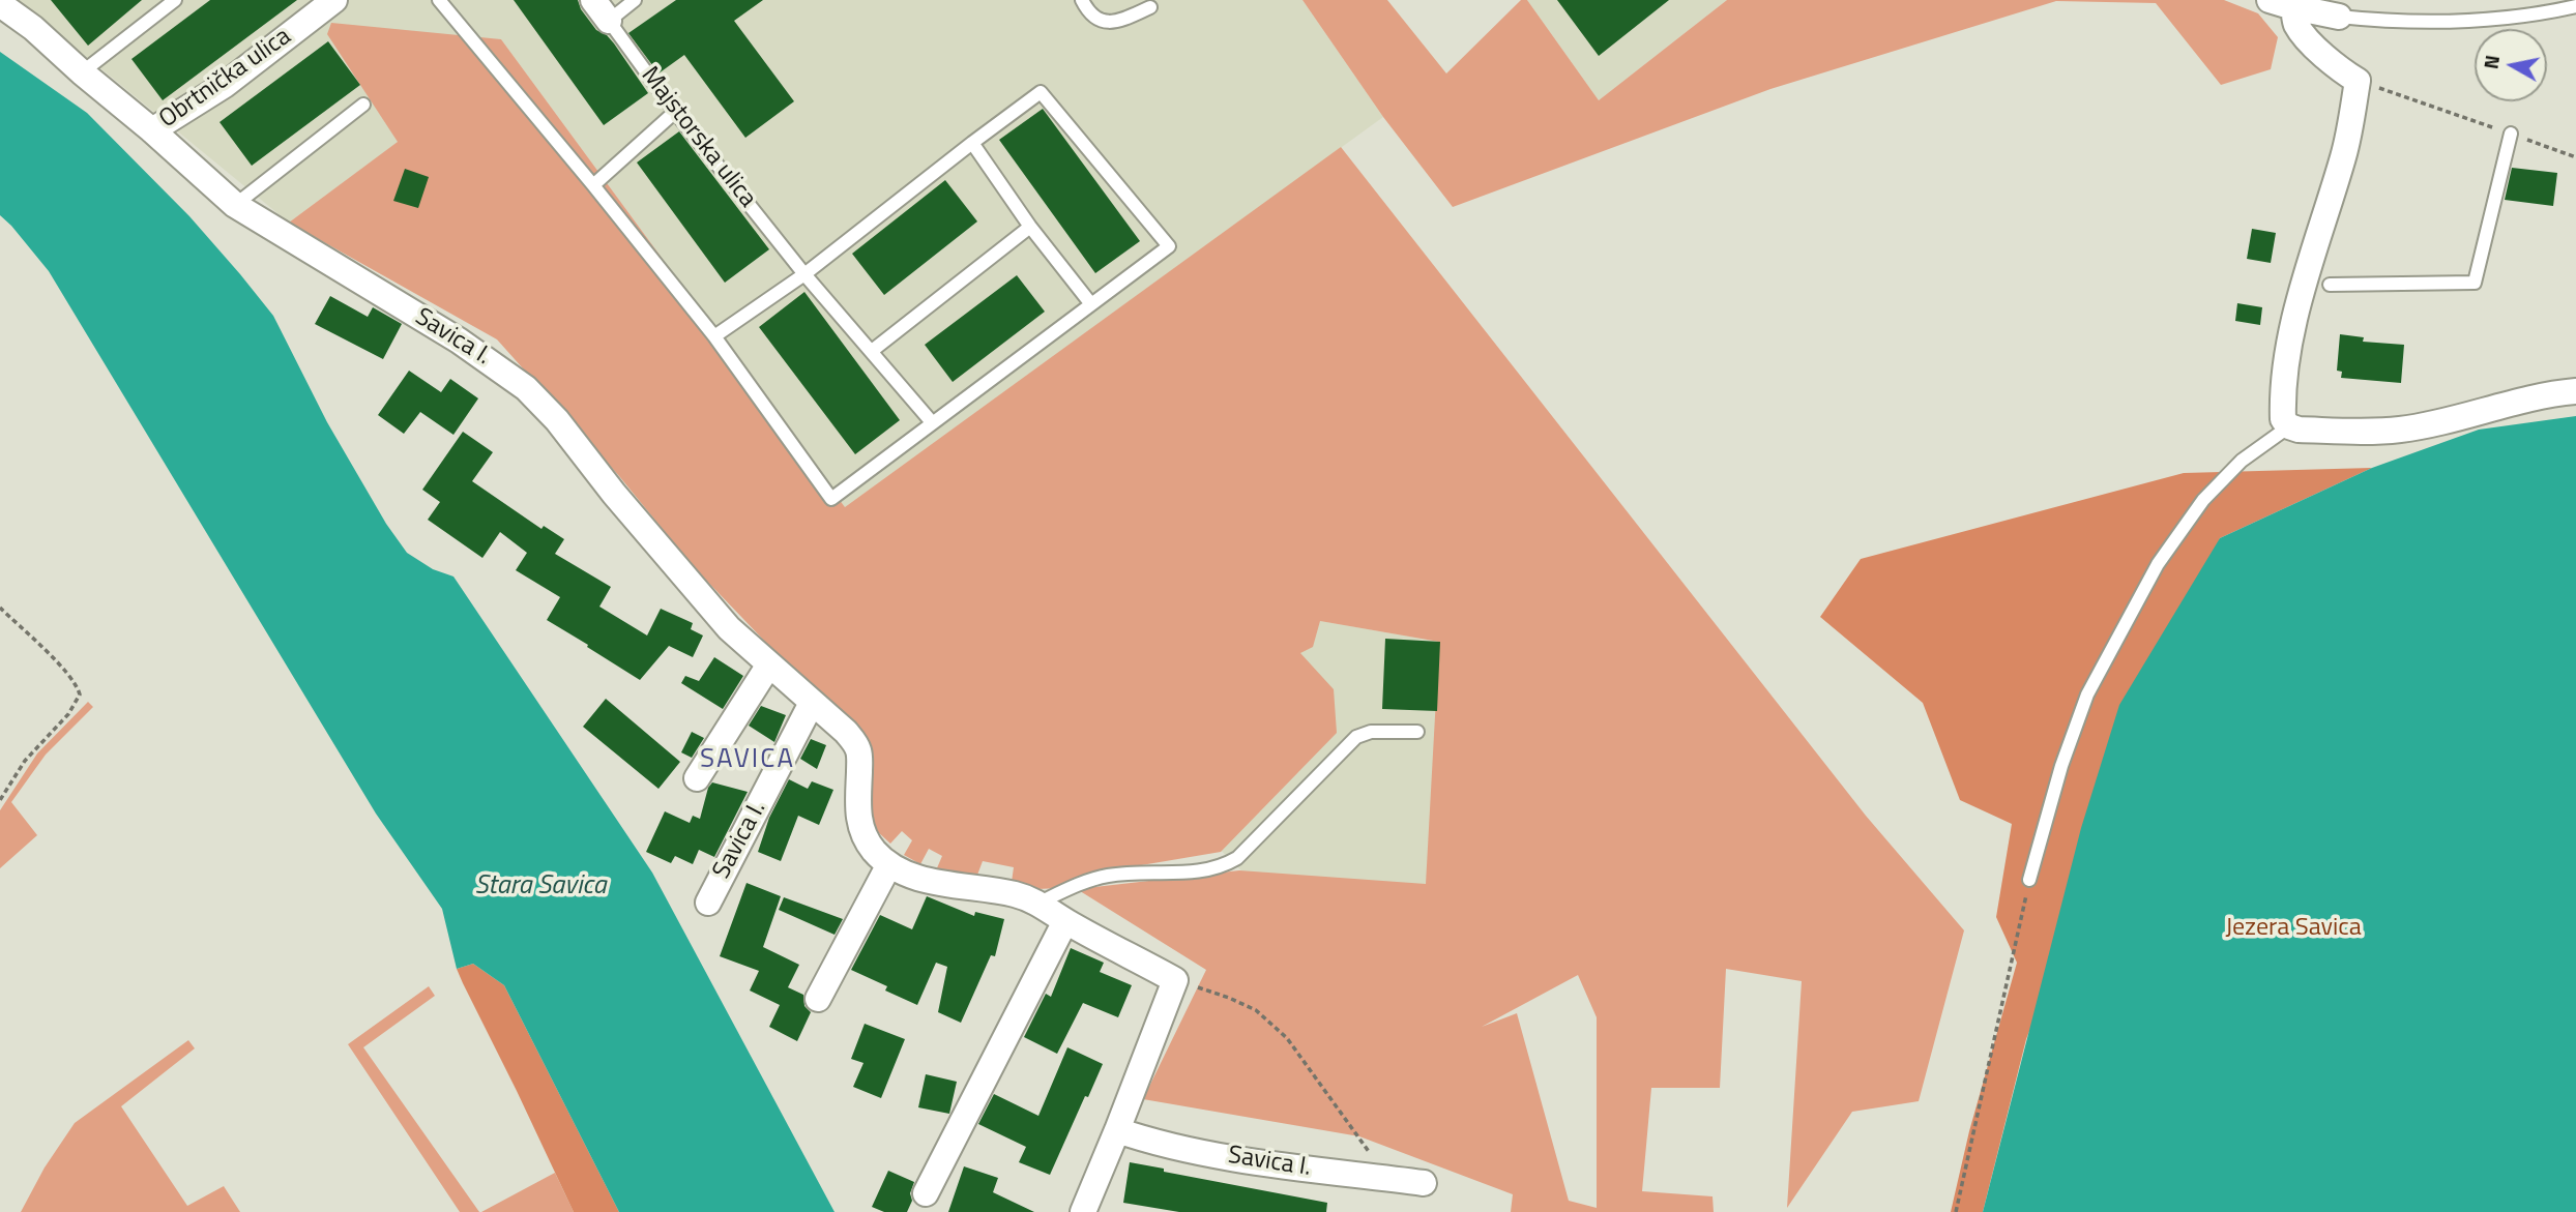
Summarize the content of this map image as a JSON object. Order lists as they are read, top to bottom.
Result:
{
  "streets": {
    "street": ["Obrtnička ulica", "Majstorska ulica", "Savica I."]
  },
  "crossings": [
    ["Obrtnička ulica", "Savica I."]
  ],
  "districts": ["SAVICA"],
  "water": ["Stara Savica"],
  "parks": ["Jezera Savica"],
  "north": "left"
}
